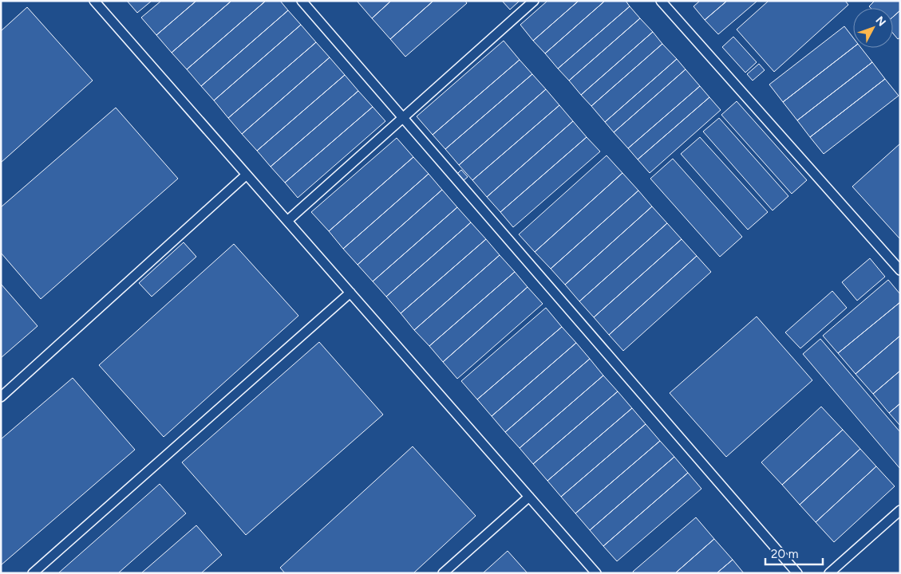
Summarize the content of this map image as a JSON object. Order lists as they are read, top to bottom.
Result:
{
  "scale_bar": "20 m",
  "north": "top right"
}
